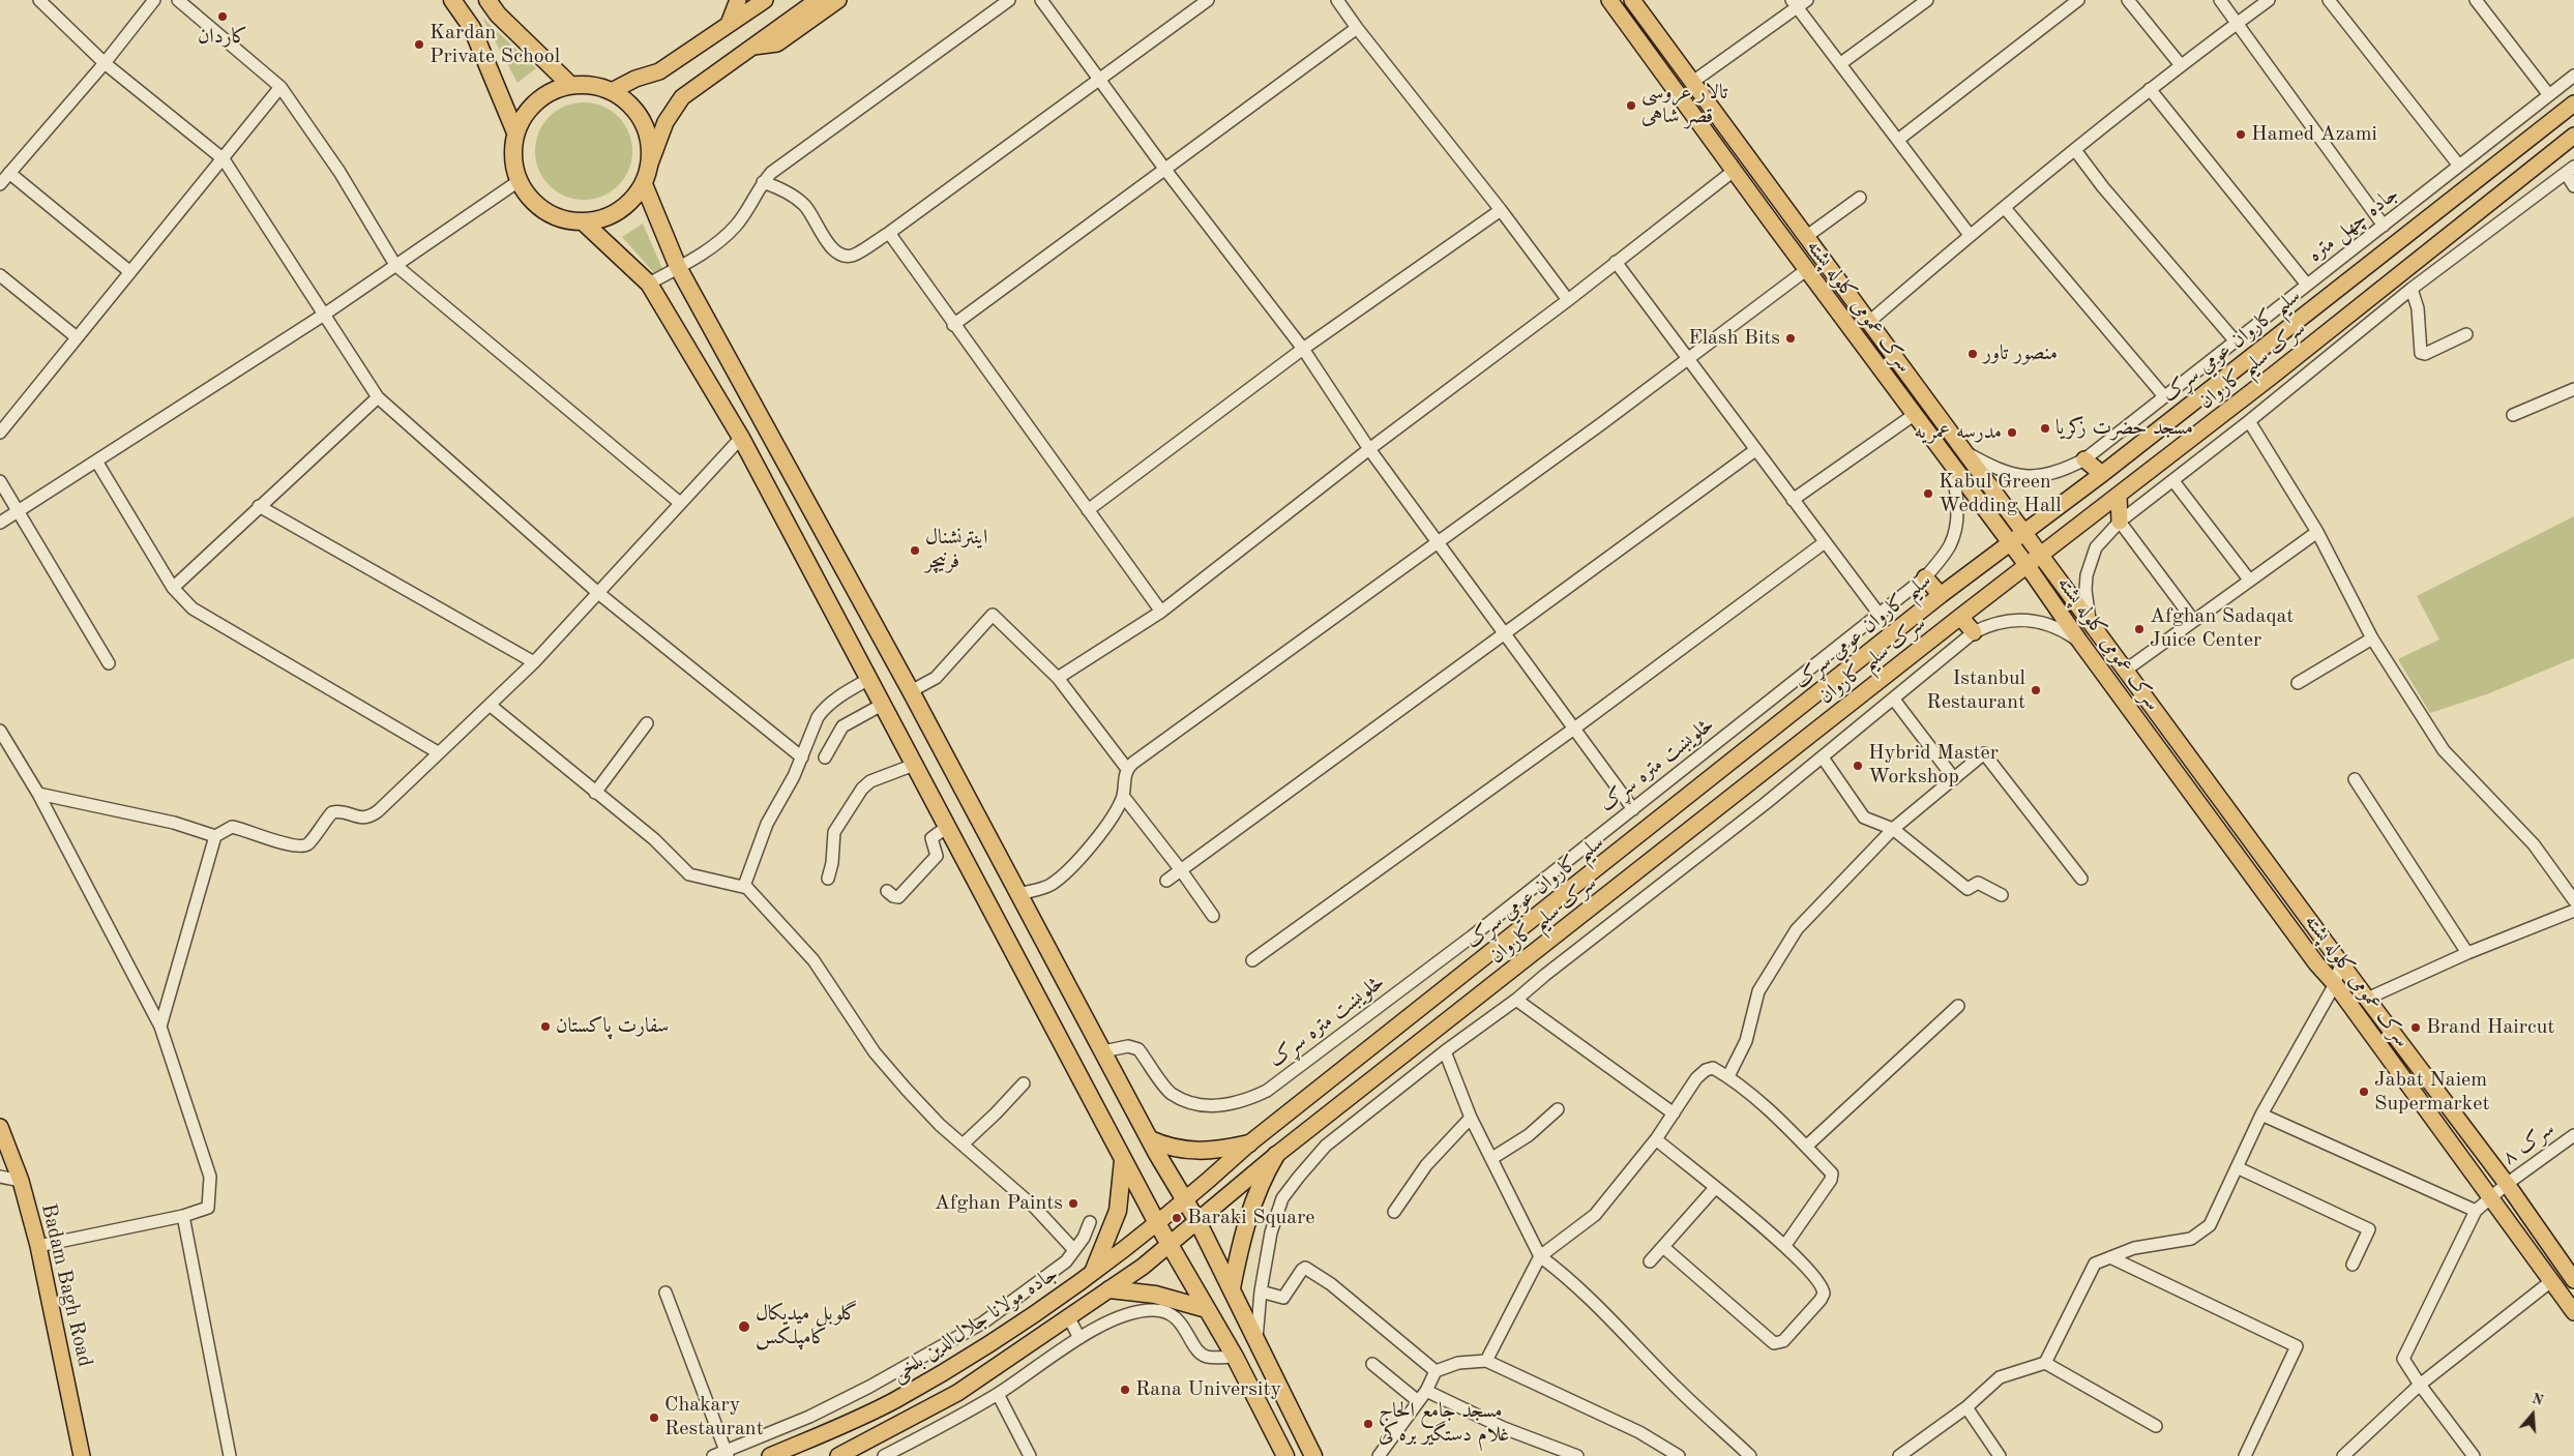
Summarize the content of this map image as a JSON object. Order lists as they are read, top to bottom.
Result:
{
  "streets": {
    "main road": [
      "سرک عمومی کلوله پشته",
      "سلیم کاروان عومي سړک",
      "سرک سلیم کاروان",
      "Badam Bagh Road",
      "جاده مولانا جلال‌الدین بلخی"
    ],
    "street": ["جاده چهل متره", "څلویښت متره سړک", "سرک ۸"]
  },
  "crossings": [
    ["جاده چهل متره", "سرک عمومی کلوله پشته"],
    ["سرک عمومی کلوله پشته", "سلیم کاروان عومي سړک"],
    ["سرک عمومی کلوله پشته", "سرک سلیم کاروان"],
    ["سرک عمومی کلوله پشته", "څلویښت متره سړک"],
    ["سرک عمومی کلوله پشته", "سرک ۸"],
    ["سلیم کاروان عومي سړک", "جاده مولانا جلال‌الدین بلخی"]
  ],
  "places": [
    "کاردان",
    "Kardan Private School",
    "تالار عروسی قصر شاهی",
    "Hamed Azami",
    "Flash Bits",
    "منصور تاور",
    "مسجد حضرت زکریا",
    "مدرسه عمریه",
    "Kabul Green Wedding Hall",
    "اینترنشنال فرنیچر",
    "Afghan Sadaqat Juice Center",
    "Istanbul Restaurant",
    "Hybrid Master Workshop",
    "سفارت پاکستان",
    "Brand Haircut",
    "Jabat Naiem Supermarket",
    "Afghan Paints",
    "Baraki Square",
    "گلوبل میدیکال کامپلکس",
    "Rana University",
    "Chakary Restaurant",
    "مسجد جامع الحاج غلام دستگیر بره‌کی"
  ],
  "north": "top"
}
